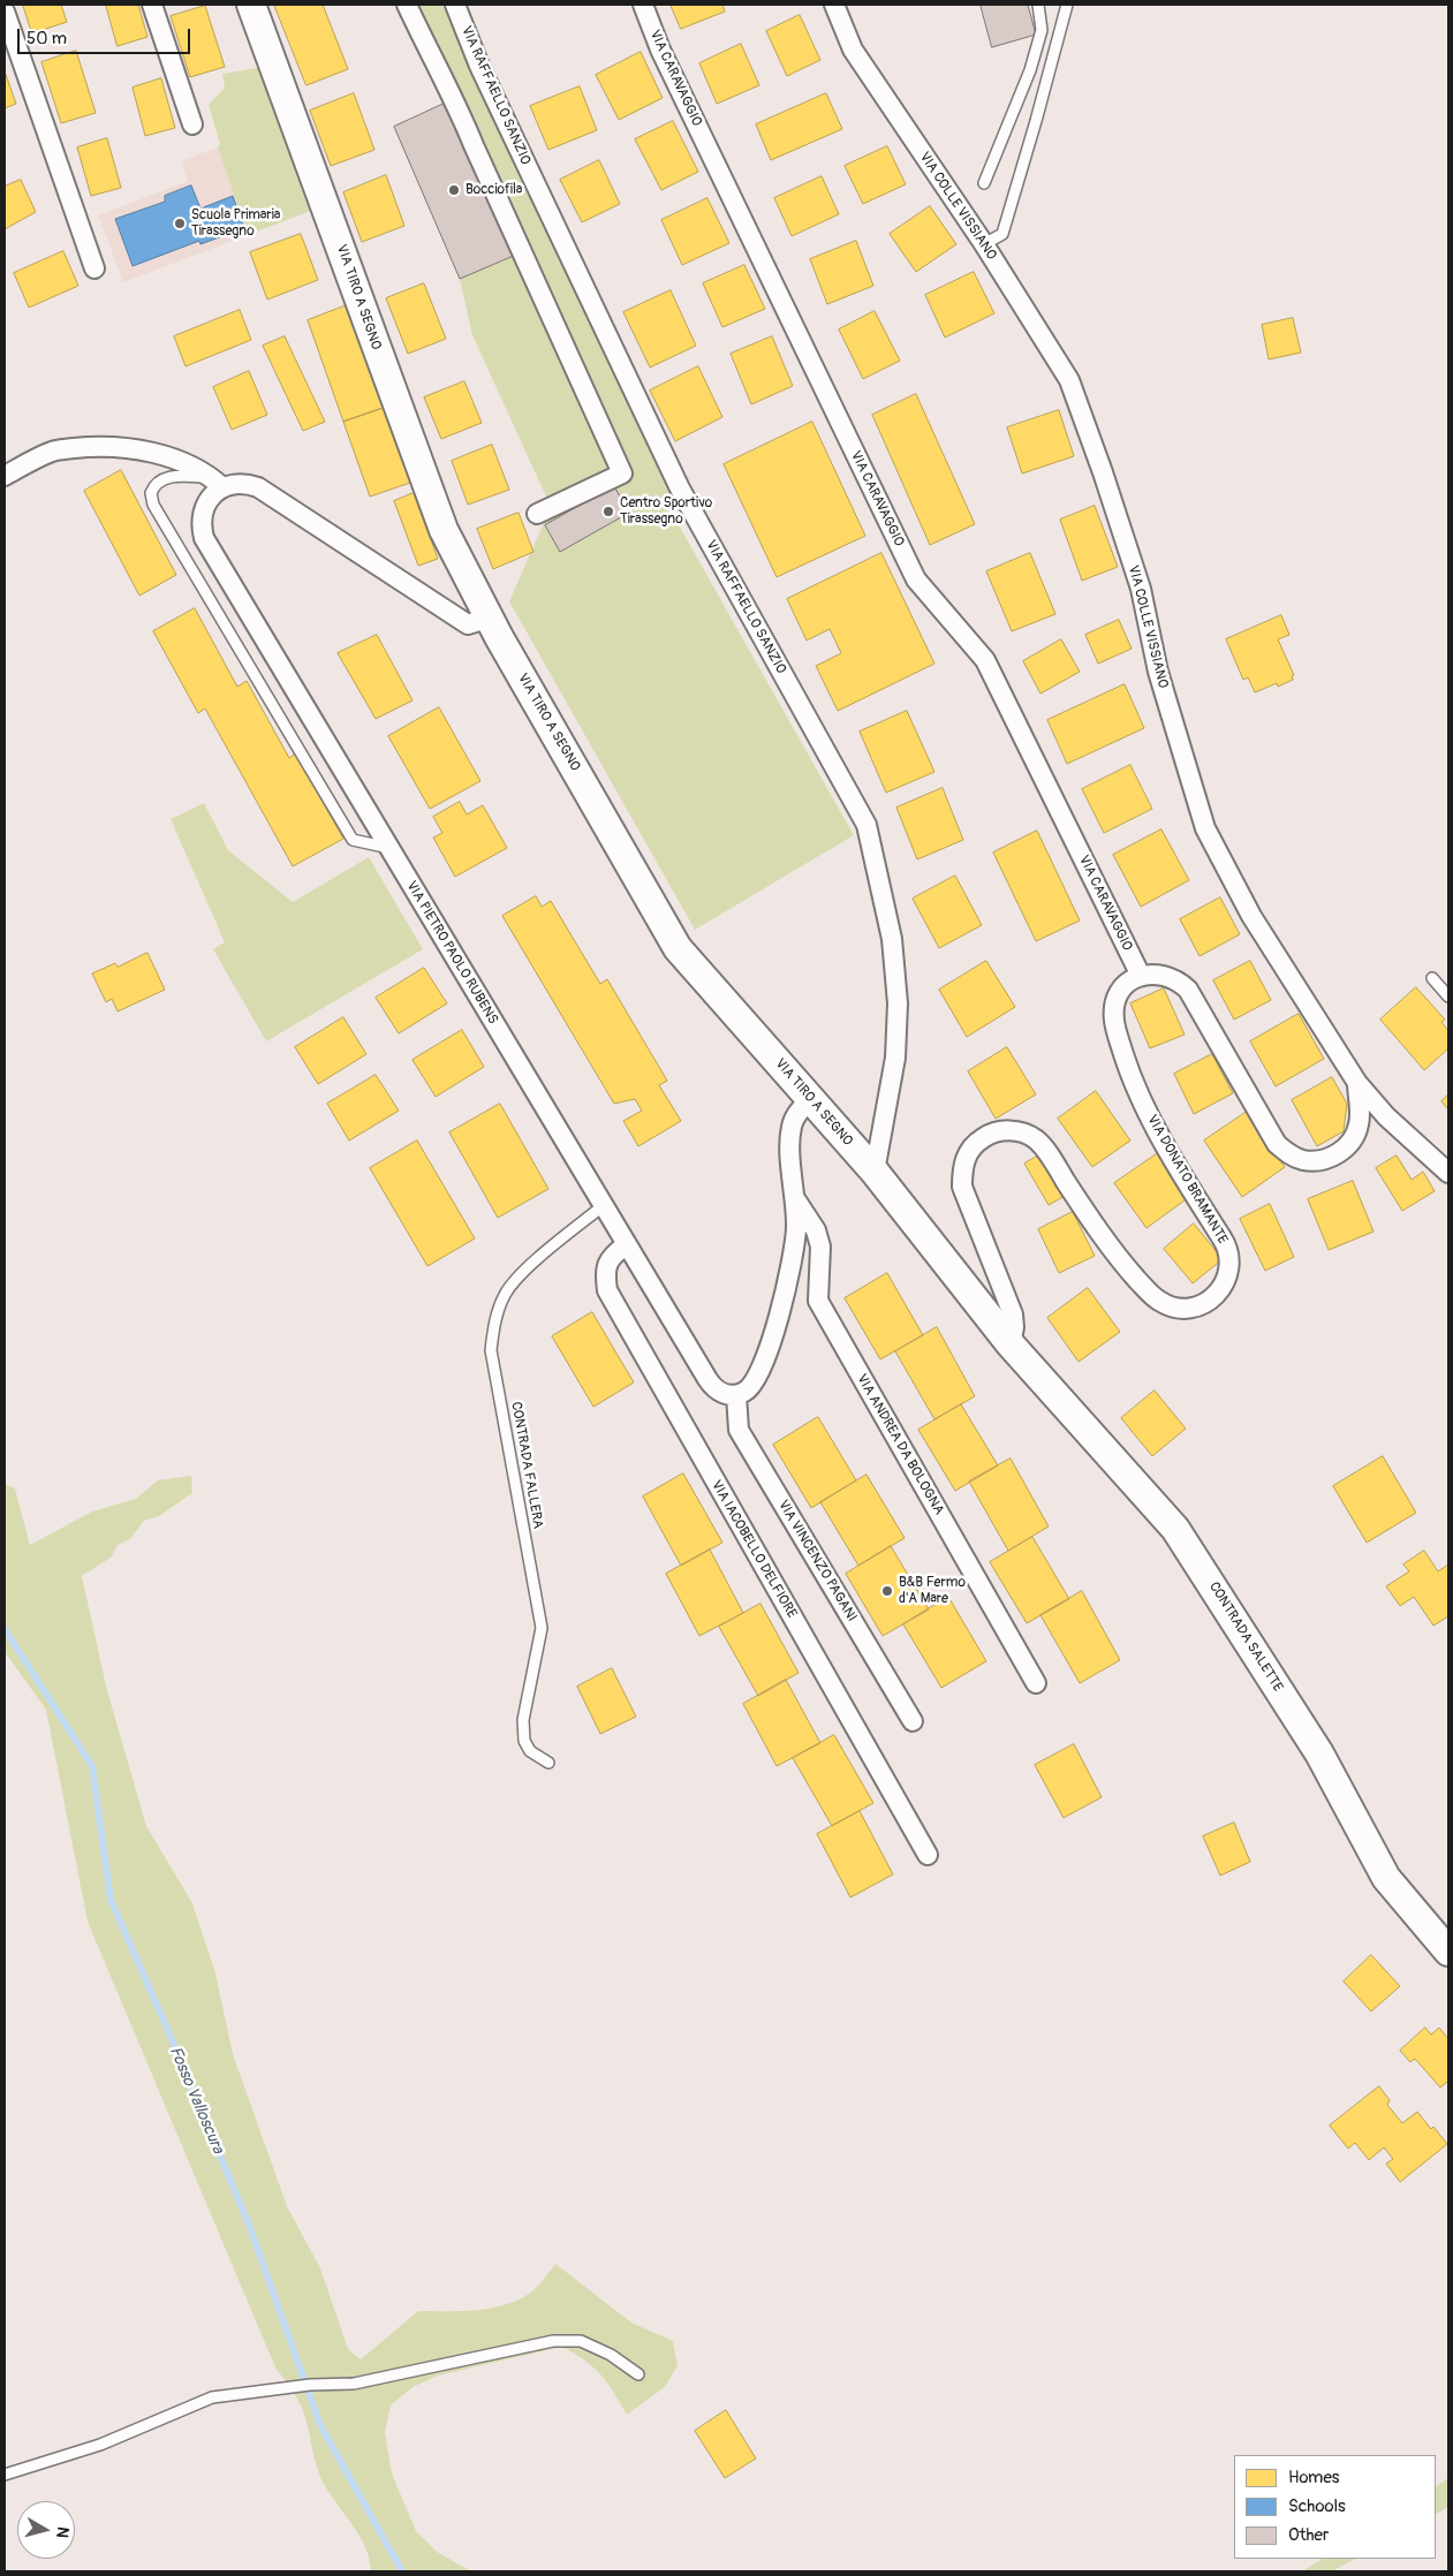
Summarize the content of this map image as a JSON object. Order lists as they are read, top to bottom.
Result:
{
  "streets": {
    "main road": ["VIA TIRO A SEGNO", "CONTRADA SALETTE"],
    "street": [
      "VIA CARAVAGGIO",
      "VIA RAFFAELLO SANZIO",
      "VIA COLLE VISSIANO",
      "VIA PIETRO PAOLO RUBENS",
      "VIA DONATO BRAMANTE",
      "VIA ANDREA DA BOLOGNA",
      "VIA IACOBELLO DELFIORE",
      "VIA VINCENZO PAGANI"
    ],
    "lane": ["CONTRADA FALLERA"]
  },
  "crossings": [
    ["VIA CARAVAGGIO", "VIA DONATO BRAMANTE"],
    ["VIA RAFFAELLO SANZIO", "VIA TIRO A SEGNO"],
    ["VIA TIRO A SEGNO", "VIA DONATO BRAMANTE"],
    ["VIA TIRO A SEGNO", "CONTRADA SALETTE"],
    ["VIA PIETRO PAOLO RUBENS", "CONTRADA FALLERA"],
    ["VIA PIETRO PAOLO RUBENS", "VIA IACOBELLO DELFIORE"],
    ["VIA PIETRO PAOLO RUBENS", "VIA VINCENZO PAGANI"],
    ["VIA DONATO BRAMANTE", "CONTRADA SALETTE"]
  ],
  "water": ["Fosso Valloscura"],
  "places": [
    "Bocciofila",
    "Scuola Primaria Tirassegno",
    "Centro Sportivo Tirassegno",
    "B&B Fermo d'A Mare"
  ],
  "legend": ["Homes", "Schools", "Other"],
  "scale_bar": "50 m",
  "north": "right"
}
